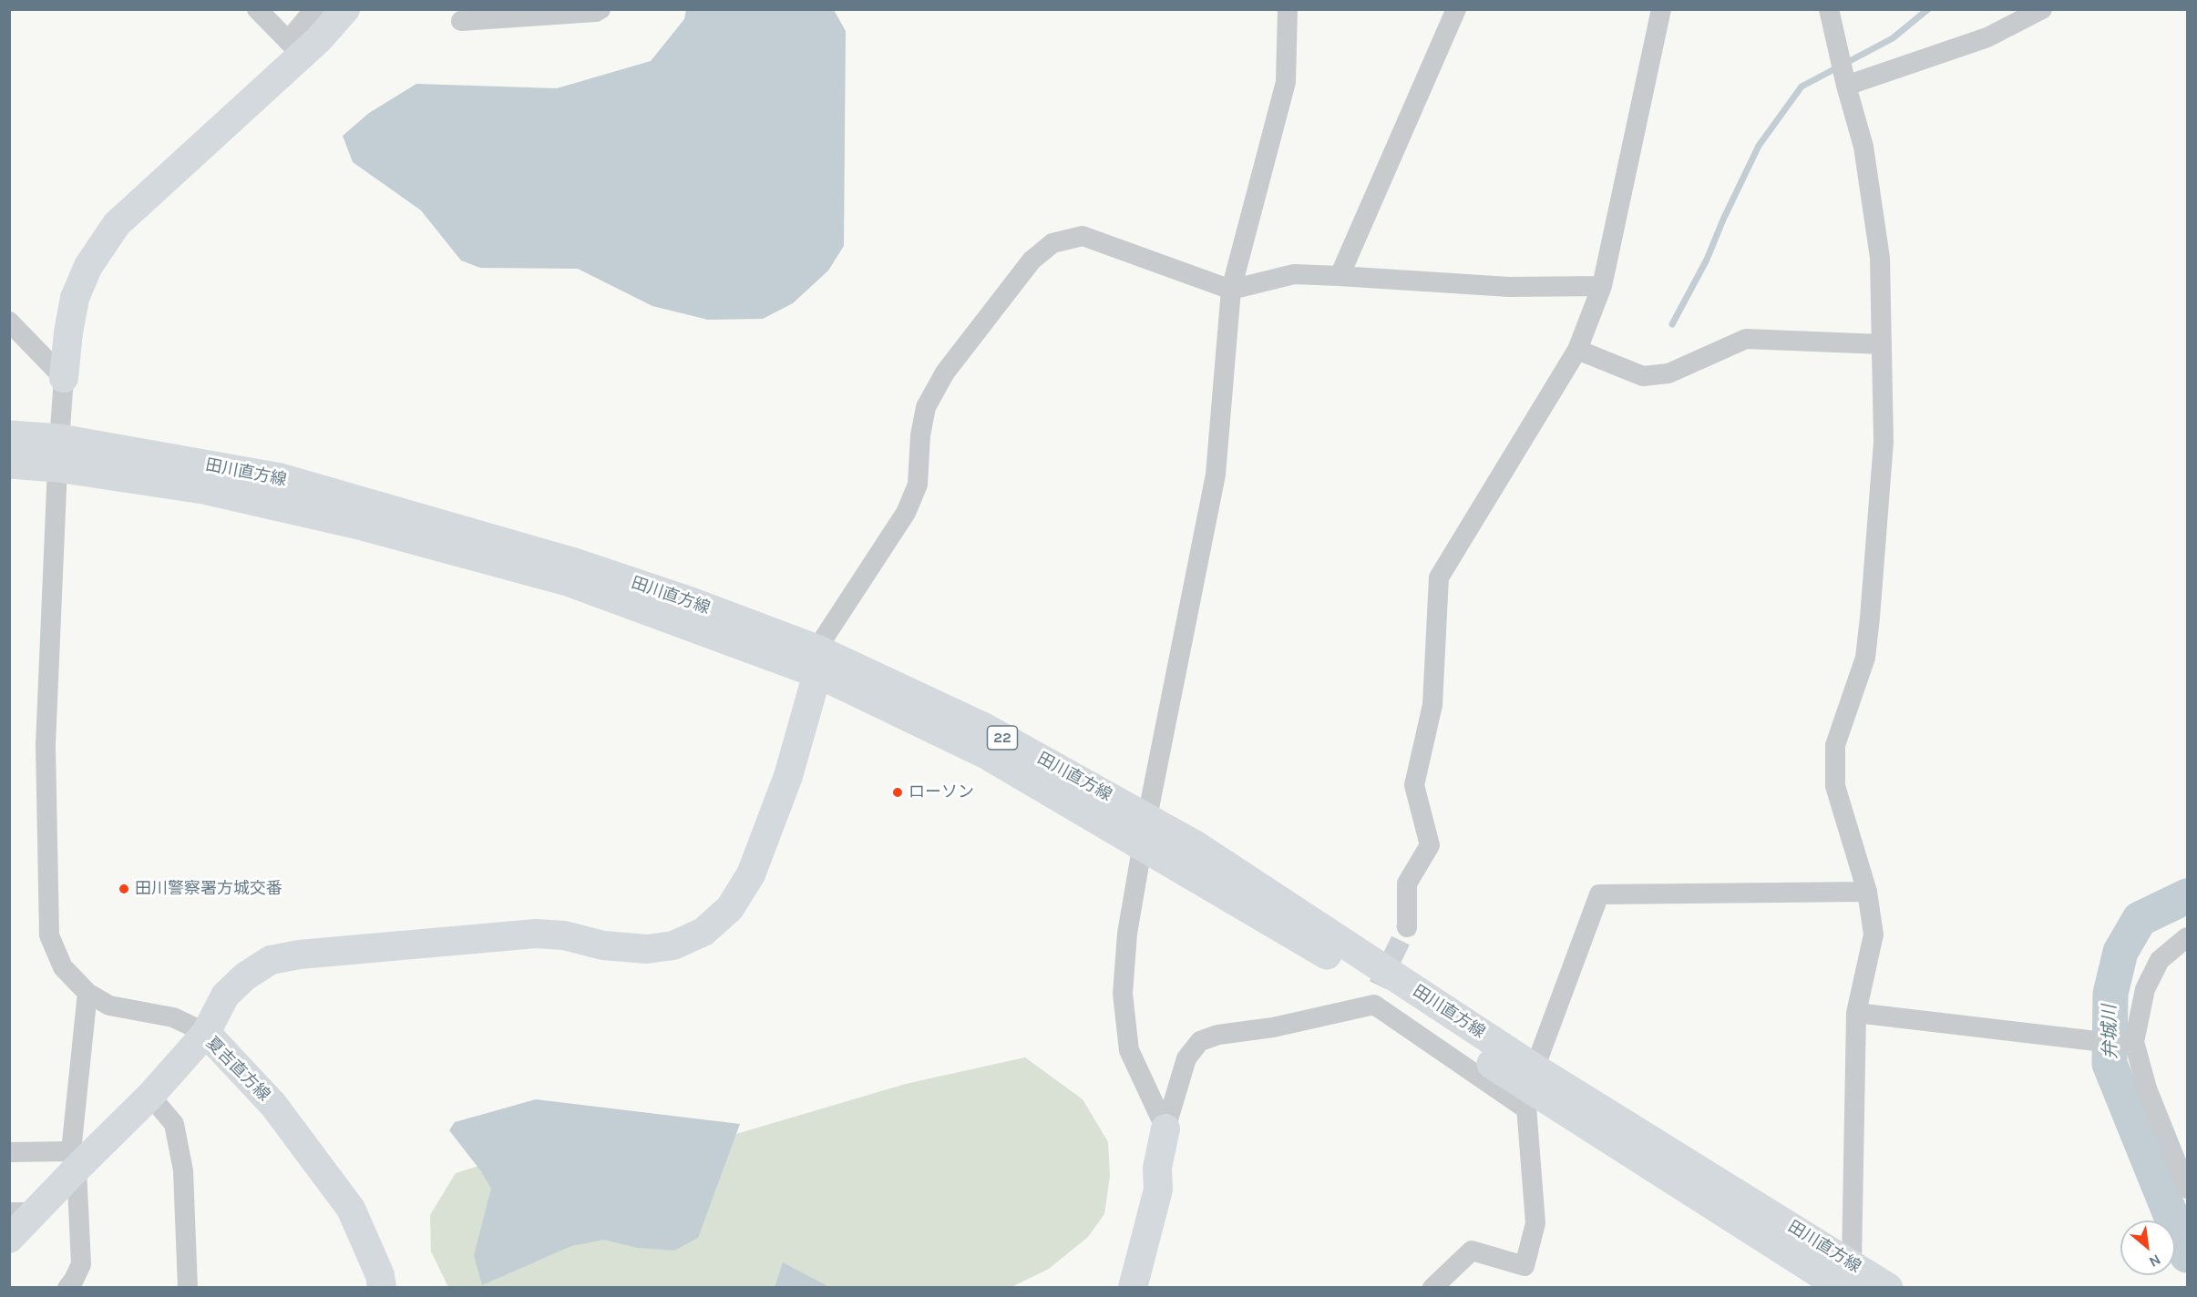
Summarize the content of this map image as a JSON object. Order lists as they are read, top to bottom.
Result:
{
  "streets": {
    "main road": ["田川直方線", "22"],
    "street": ["夏吉直方線"]
  },
  "water": ["弁城川"],
  "places": ["ローソン", "田川警察署方城交番"],
  "north": "bottom right"
}
